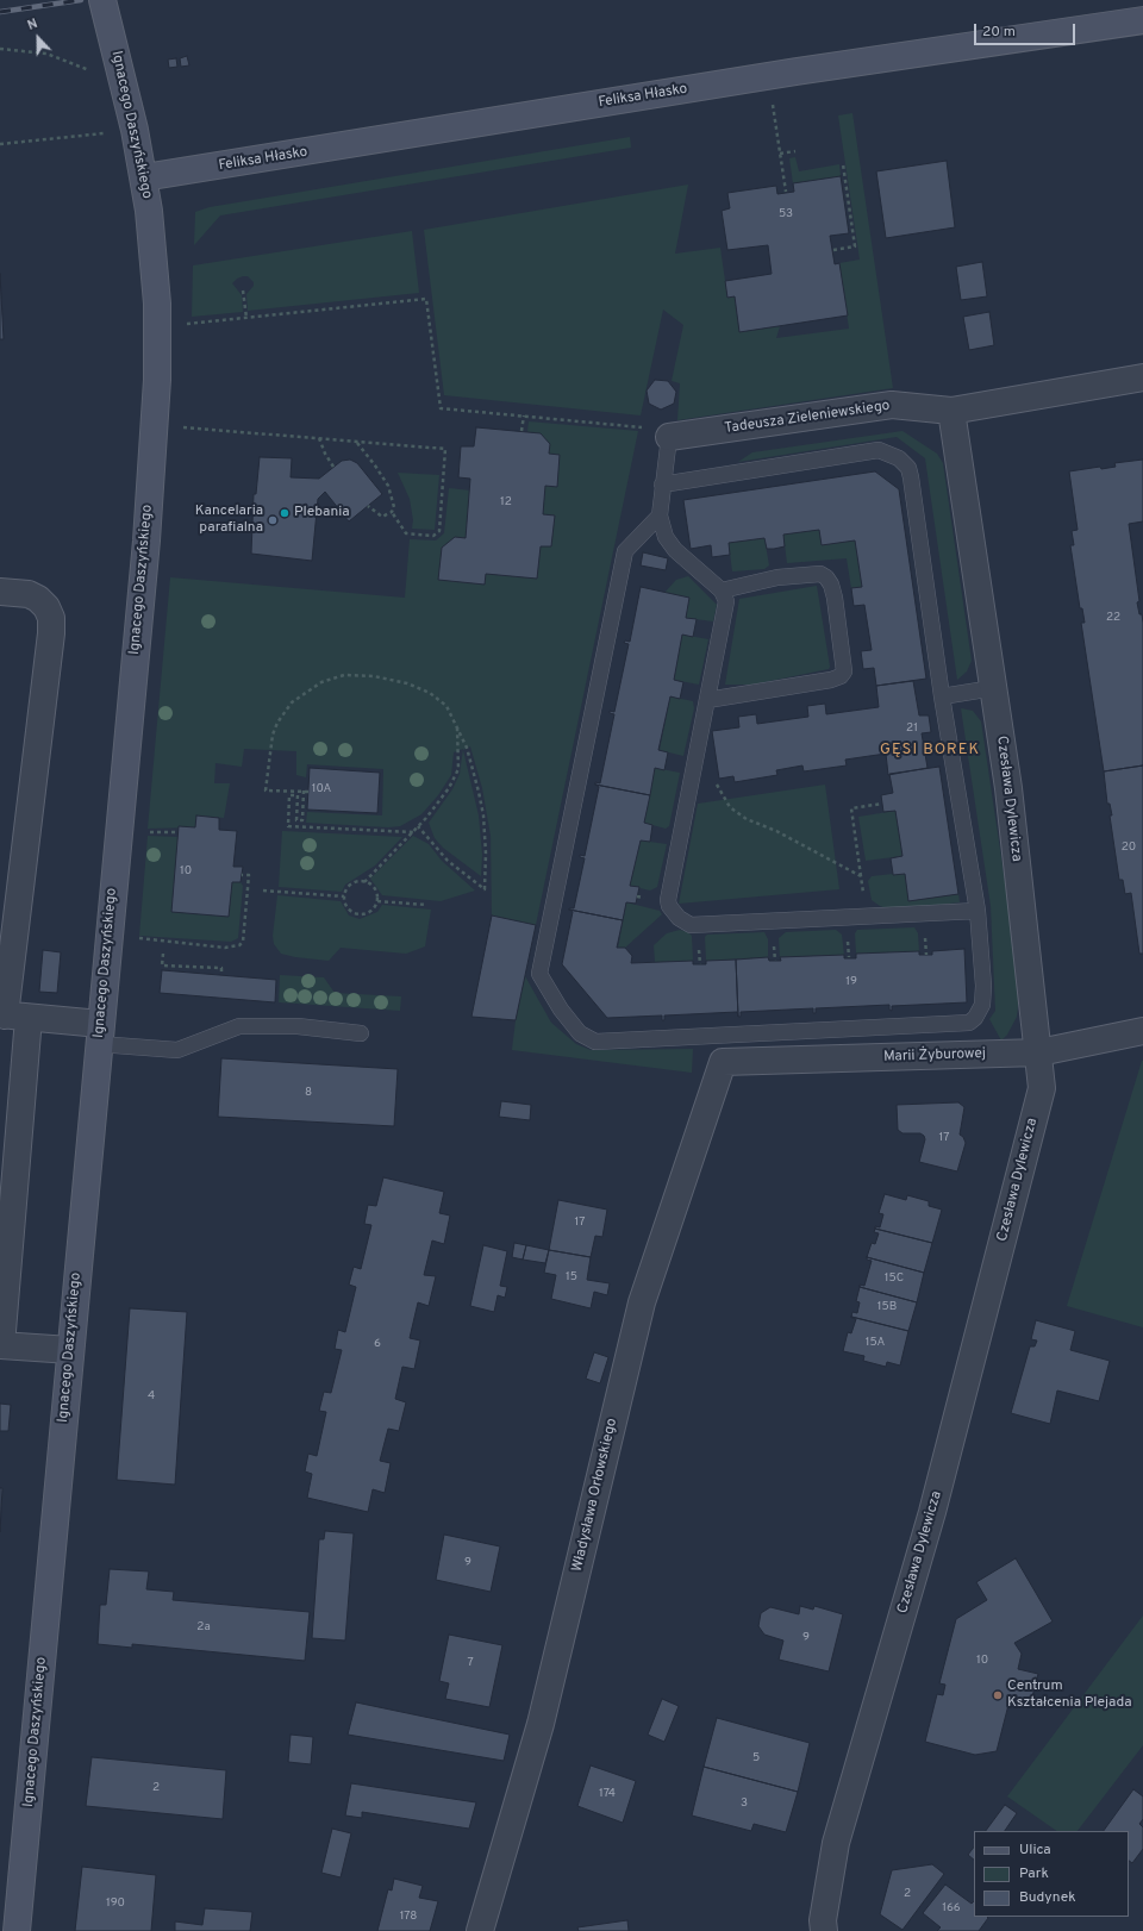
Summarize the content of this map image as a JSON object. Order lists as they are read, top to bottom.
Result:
{
  "streets": {
    "street": [
      "Feliksa Hłasko",
      "Ignacego Daszyńskiego",
      "Tadeusza Zieleniewskiego",
      "Czesława Dylewicza",
      "Marii Żyburowej",
      "Władysława Orłowskiego"
    ]
  },
  "crossings": [
    ["Feliksa Hłasko", "Ignacego Daszyńskiego"],
    ["Tadeusza Zieleniewskiego", "Czesława Dylewicza"],
    ["Czesława Dylewicza", "Marii Żyburowej"],
    ["Marii Żyburowej", "Władysława Orłowskiego"]
  ],
  "districts": ["GĘSI BOREK"],
  "places": ["Plebania", "Kancelaria parafialna", "Centrum Kształcenia Plejada"],
  "house_numbers": [
    "53",
    "12",
    "22",
    "21",
    "10A",
    "20",
    "10",
    "19",
    "8",
    "17",
    "17",
    "15",
    "15C",
    "15B",
    "15A",
    "6",
    "4",
    "9",
    "2a",
    "9",
    "10",
    "7",
    "5",
    "2",
    "174",
    "3",
    "2",
    "190",
    "166",
    "178"
  ],
  "legend": ["Ulica", "Park", "Budynek"],
  "scale_bar": "20 m",
  "north": "top"
}
